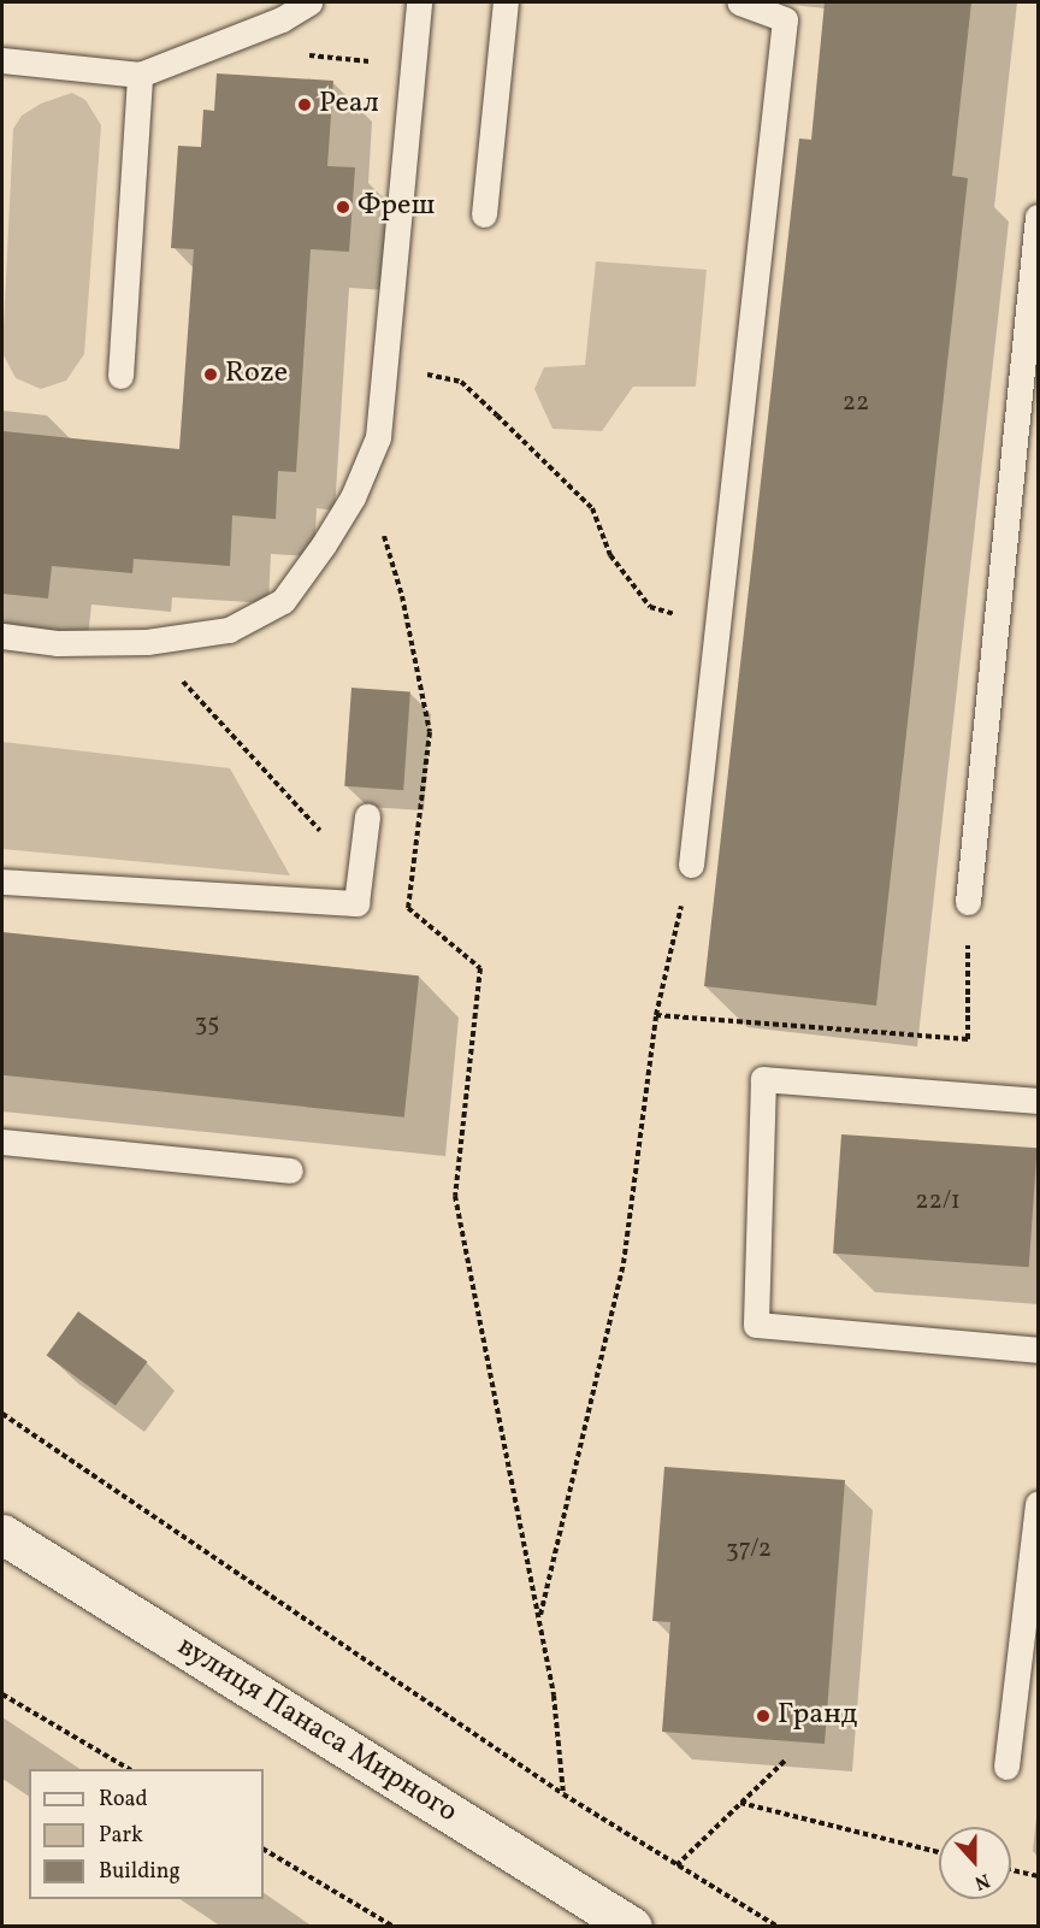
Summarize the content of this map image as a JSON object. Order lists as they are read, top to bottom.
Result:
{
  "streets": {
    "main road": ["вулиця Панаса Мирного"]
  },
  "places": [
    "Реал",
    "Фреш",
    "Roze",
    "Гранд"
  ],
  "house_numbers": [
    "22",
    "35",
    "22/1",
    "37/2"
  ],
  "legend": ["Road", "Park", "Building"],
  "north": "bottom"
}
